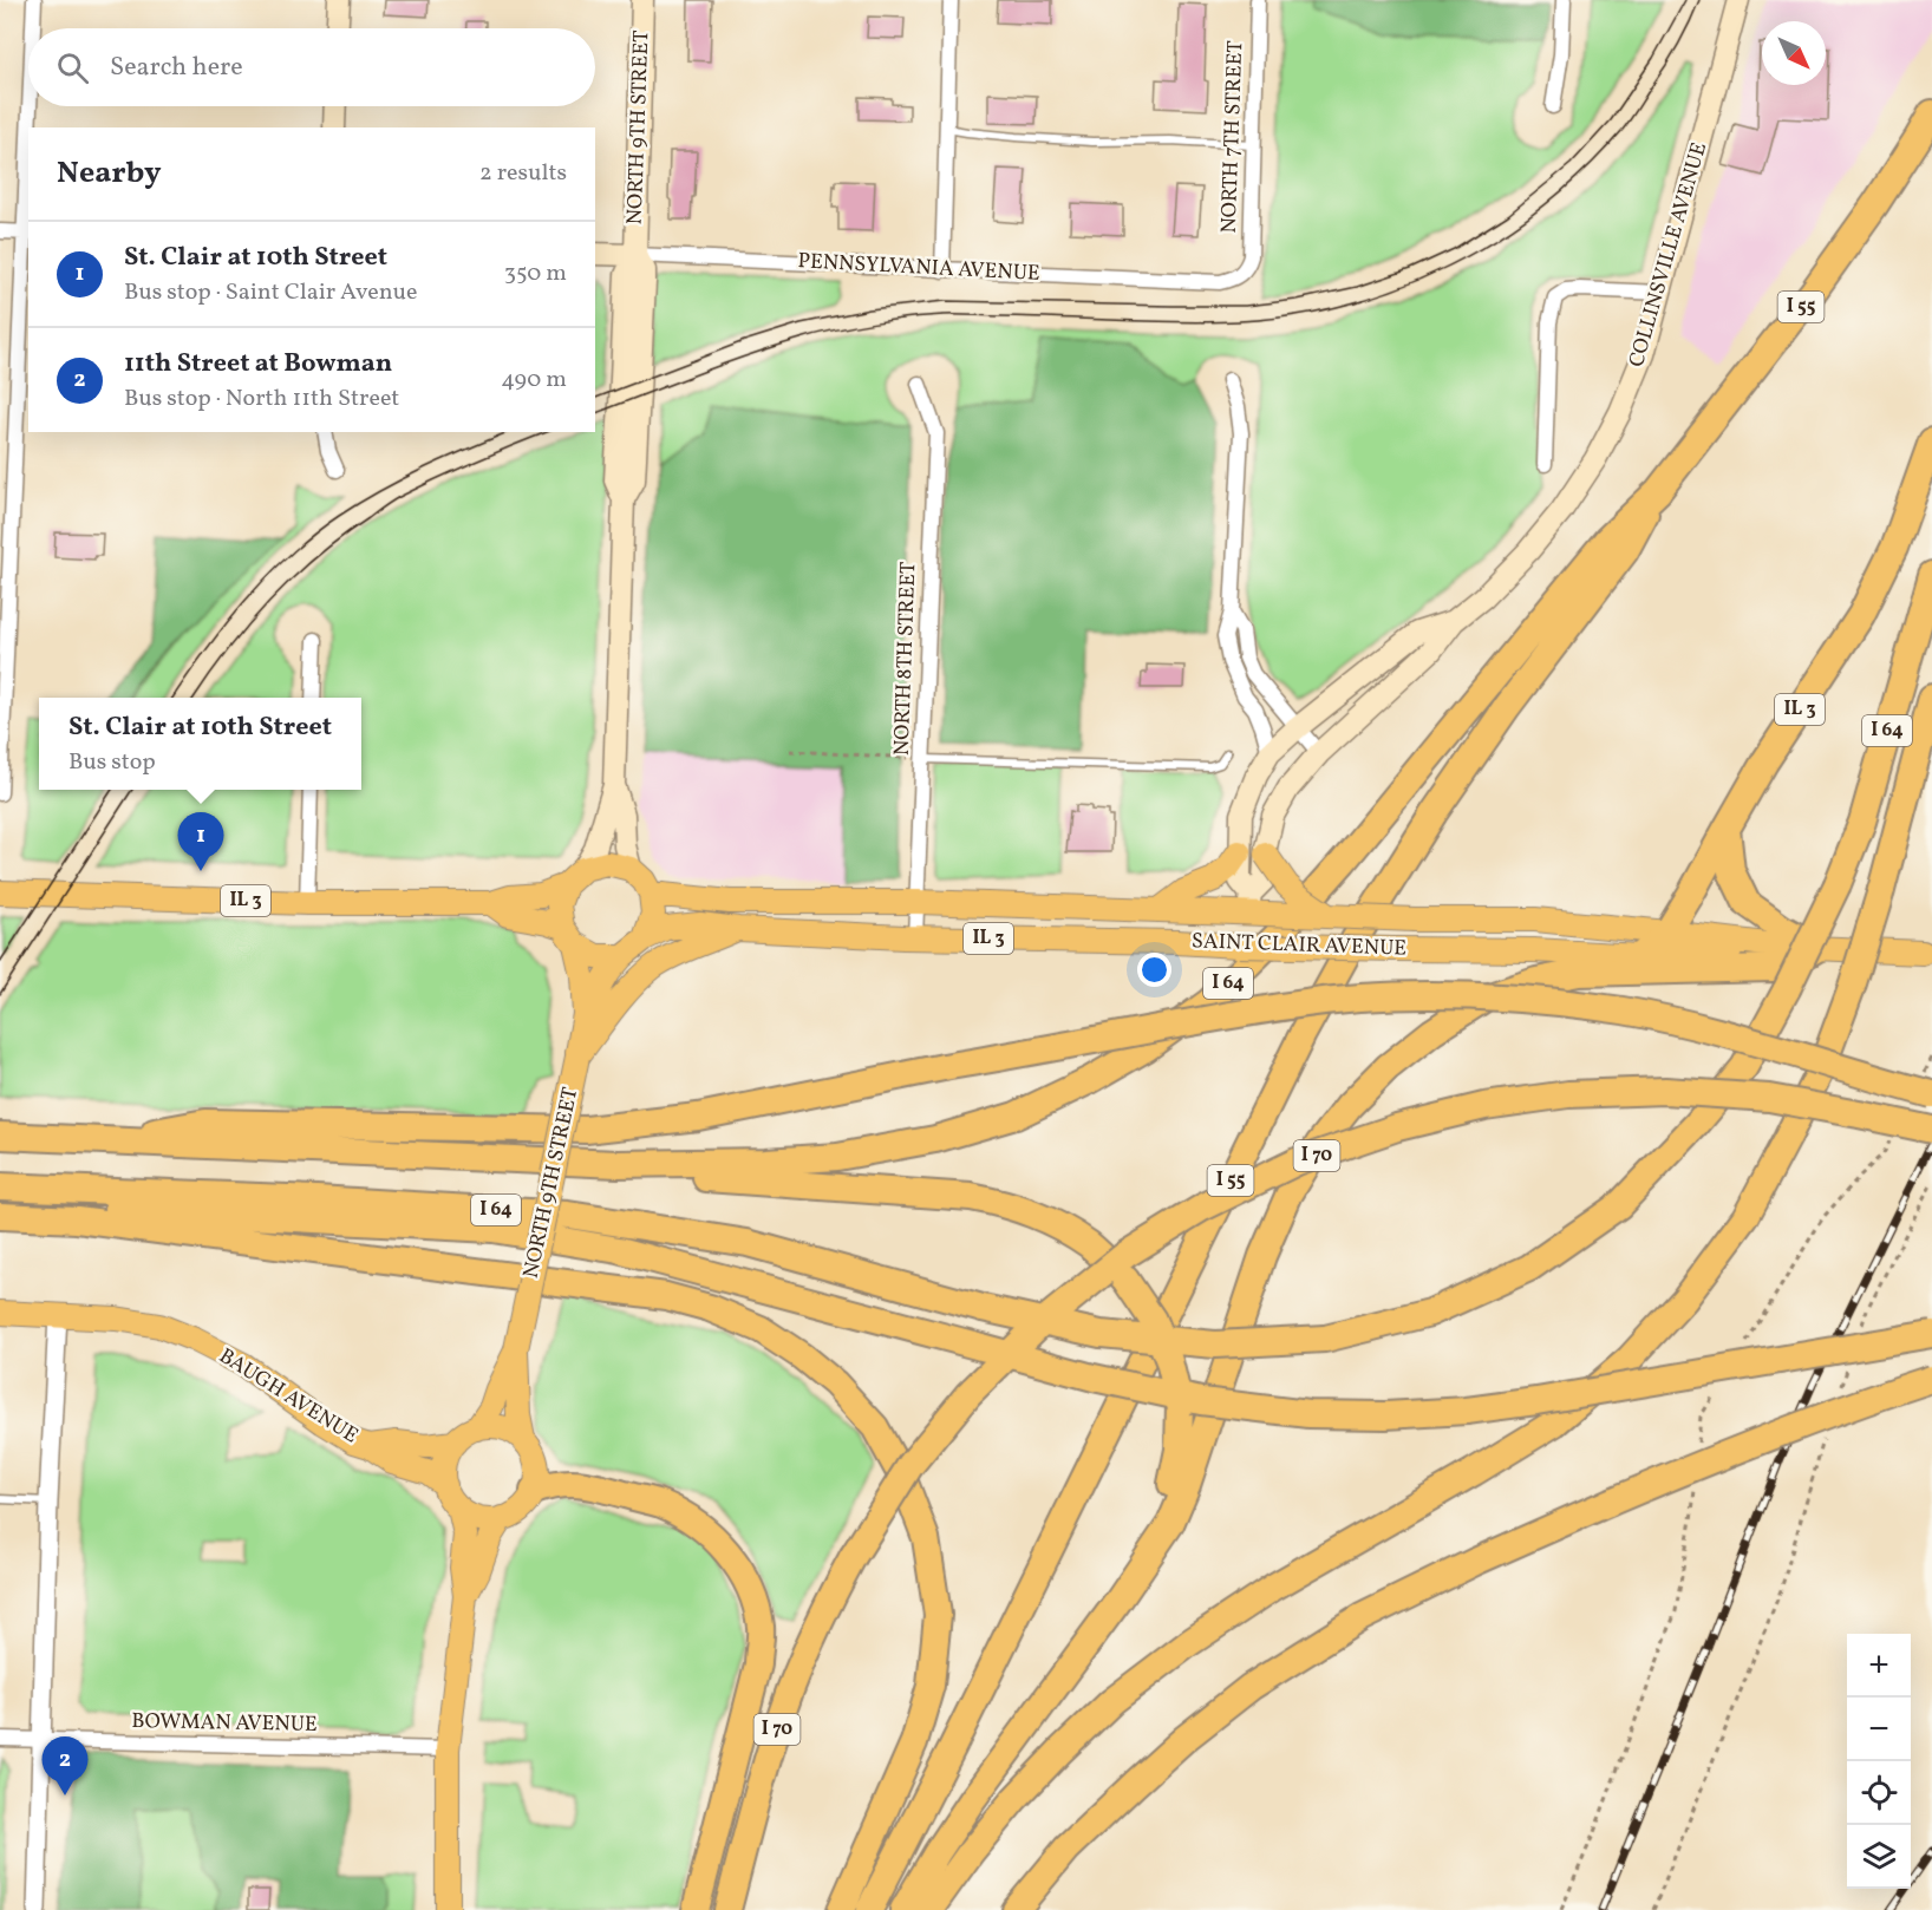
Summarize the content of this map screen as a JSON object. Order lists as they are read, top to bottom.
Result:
{
  "streets": {
    "highway": [
      "I 55",
      "IL 3",
      "I 64",
      "I 70"
    ],
    "main road": [
      "NORTH 9TH STREET",
      "COLLINSVILLE AVENUE",
      "PENNSYLVANIA AVENUE",
      "SAINT CLAIR AVENUE",
      "BAUGH AVENUE"
    ],
    "street": ["NORTH 7TH STREET", "NORTH 8TH STREET", "BOWMAN AVENUE"]
  },
  "crossings": [
    ["NORTH 9TH STREET", "PENNSYLVANIA AVENUE"],
    ["NORTH 9TH STREET", "IL 3"],
    ["NORTH 9TH STREET", "SAINT CLAIR AVENUE"],
    ["NORTH 9TH STREET", "BAUGH AVENUE"],
    ["NORTH 7TH STREET", "PENNSYLVANIA AVENUE"],
    ["COLLINSVILLE AVENUE", "SAINT CLAIR AVENUE"],
    ["I 55", "I 64"],
    ["NORTH 8TH STREET", "SAINT CLAIR AVENUE"],
    ["IL 3", "SAINT CLAIR AVENUE"]
  ],
  "north": "bottom right",
  "page": {
    "search": "Search here",
    "heading": ["Nearby", "2 results"],
    "list": [
      {
        "mark": "1",
        "name": "St. Clair at 10th Street",
        "note": "Bus stop · Saint Clair Avenue",
        "value": "350 m"
      },
      {
        "mark": "2",
        "name": "11th Street at Bowman",
        "note": "Bus stop · North 11th Street",
        "value": "490 m"
      }
    ],
    "popup": ["St. Clair at 10th Street", "Bus stop"],
    "pins": ["1", "2"],
    "map_buttons": ["+", "−"]
  }
}
